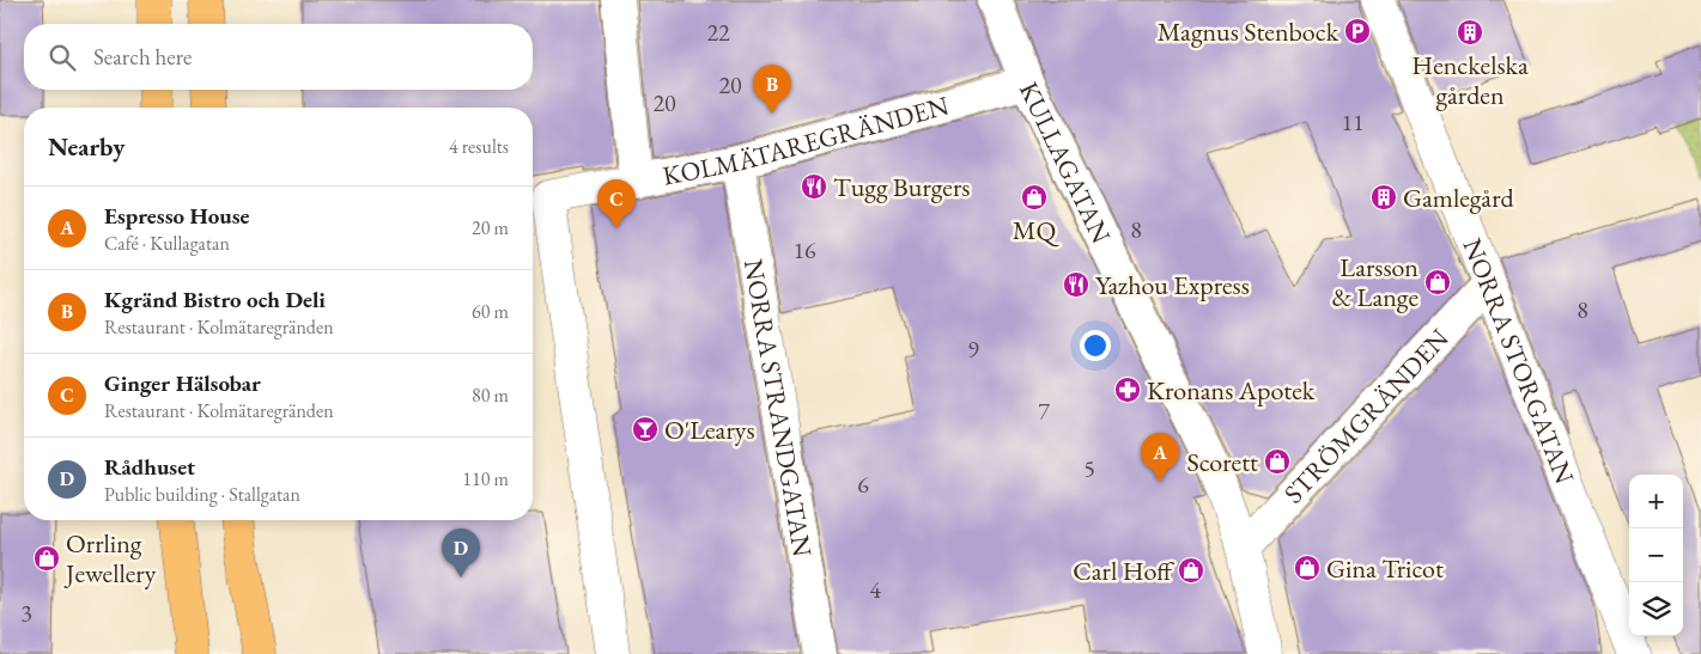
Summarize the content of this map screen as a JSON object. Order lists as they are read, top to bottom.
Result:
{
  "streets": {
    "street": [
      "KOLMÄTAREGRÄNDEN",
      "KULLAGATAN",
      "NORRA STORGATAN",
      "NORRA STRANDGATAN",
      "STRÖMGRÄNDEN"
    ]
  },
  "crossings": [
    ["KOLMÄTAREGRÄNDEN", "KULLAGATAN"],
    ["KOLMÄTAREGRÄNDEN", "NORRA STRANDGATAN"],
    ["KULLAGATAN", "STRÖMGRÄNDEN"],
    ["NORRA STORGATAN", "STRÖMGRÄNDEN"]
  ],
  "places": {
    "parking": ["Magnus Stenbock"],
    "building": ["Henckelska gården", "Gamlegård"],
    "restaurant": ["Tugg Burgers", "Yazhou Express"],
    "shop": [
      "MQ",
      "Larsson & Lange",
      "Scorett",
      "Orrling Jewellery",
      "Gina Tricot",
      "Carl Hoff"
    ],
    "pharmacy": ["Kronans Apotek"],
    "bar": ["O'Learys"]
  },
  "house_numbers": [
    "22",
    "20",
    "20",
    "11",
    "8",
    "16",
    "8",
    "9",
    "7",
    "5",
    "6",
    "4",
    "3"
  ],
  "page": {
    "search": "Search here",
    "pins": [
      "B",
      "C",
      "A",
      "D"
    ],
    "heading": ["Nearby", "4 results"],
    "list": [
      {
        "mark": "A",
        "name": "Espresso House",
        "note": "Café · Kullagatan",
        "value": "20 m"
      },
      {
        "mark": "B",
        "name": "Kgränd Bistro och Deli",
        "note": "Restaurant · Kolmätaregränden",
        "value": "60 m"
      },
      {
        "mark": "C",
        "name": "Ginger Hälsobar",
        "note": "Restaurant · Kolmätaregränden",
        "value": "80 m"
      },
      {
        "mark": "D",
        "name": "Rådhuset",
        "note": "Public building · Stallgatan",
        "value": "110 m"
      }
    ],
    "map_buttons": ["+", "−"]
  }
}
